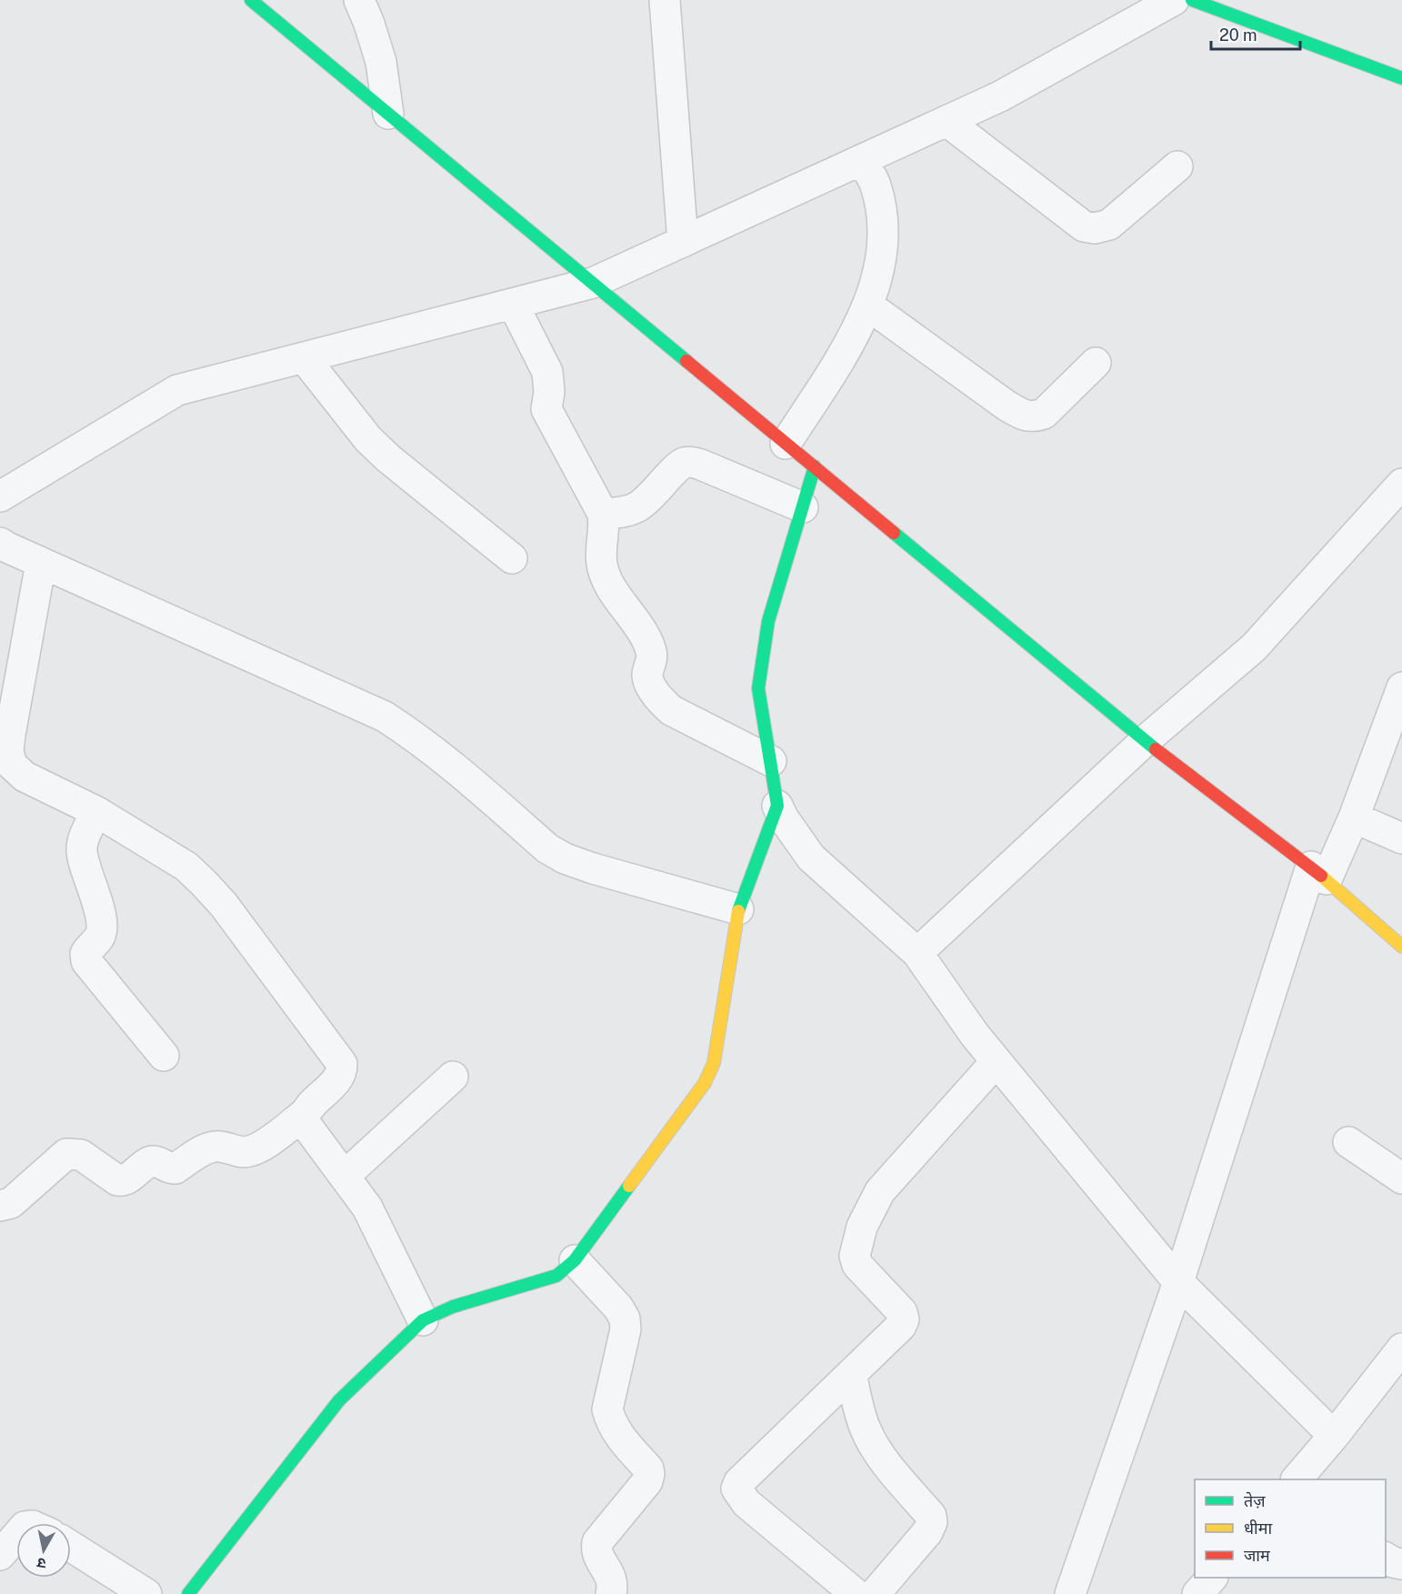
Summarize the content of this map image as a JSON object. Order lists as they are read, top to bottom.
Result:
{
  "legend": ["तेज़", "धीमा", "जाम"],
  "scale_bar": "20 m",
  "north": "bottom"
}
